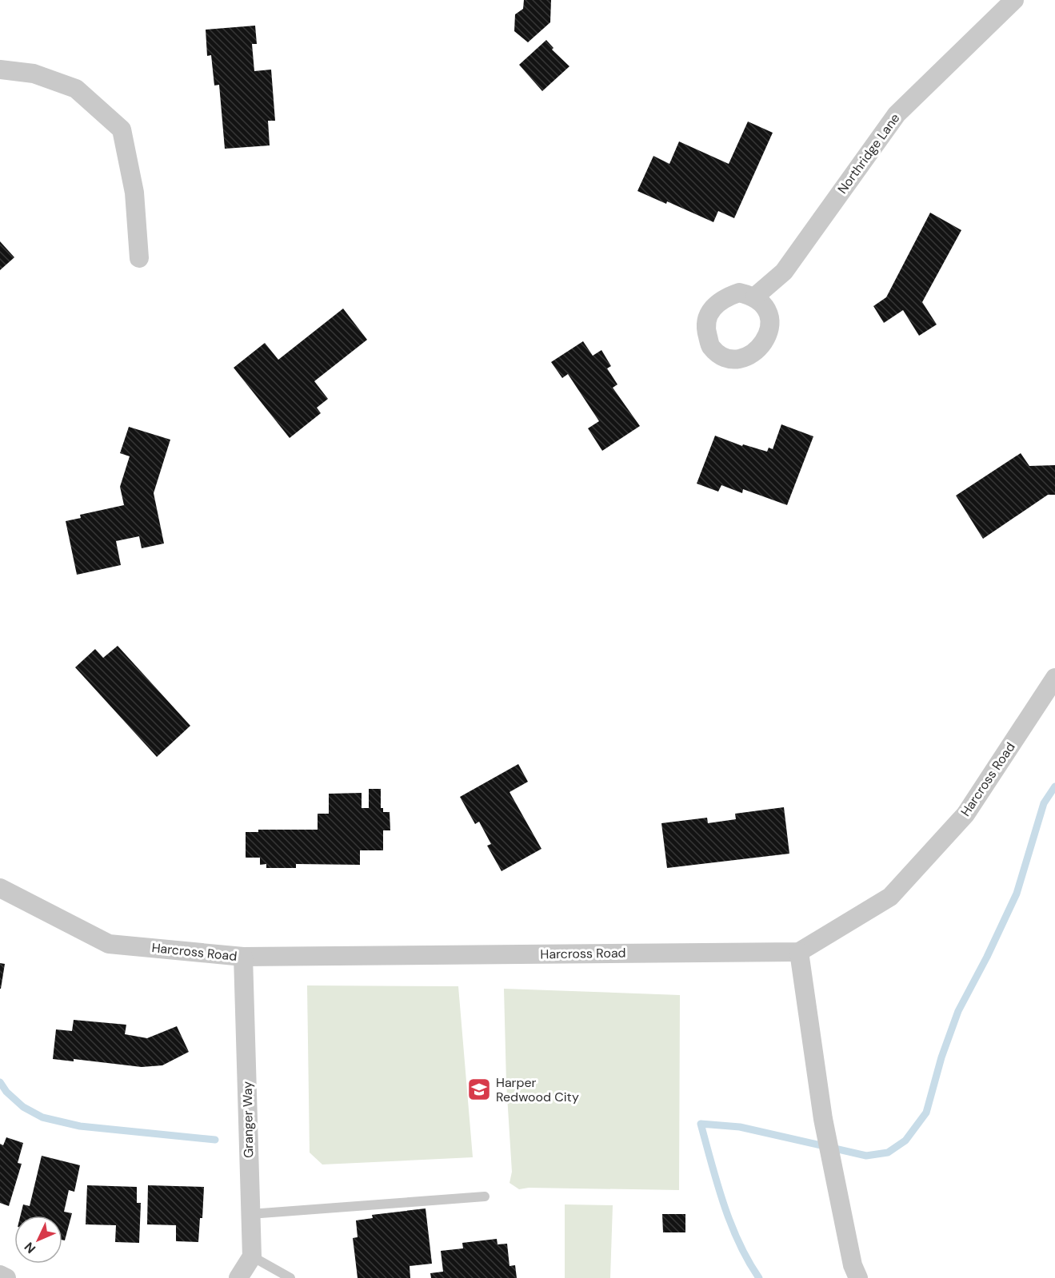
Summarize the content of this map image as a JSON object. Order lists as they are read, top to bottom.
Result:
{
  "streets": {
    "street": ["Northridge Lane", "Harcross Road", "Granger Way"]
  },
  "crossings": [
    ["Harcross Road", "Granger Way"]
  ],
  "places": {
    "school or university": ["Harper Redwood City"]
  },
  "north": "bottom left"
}
